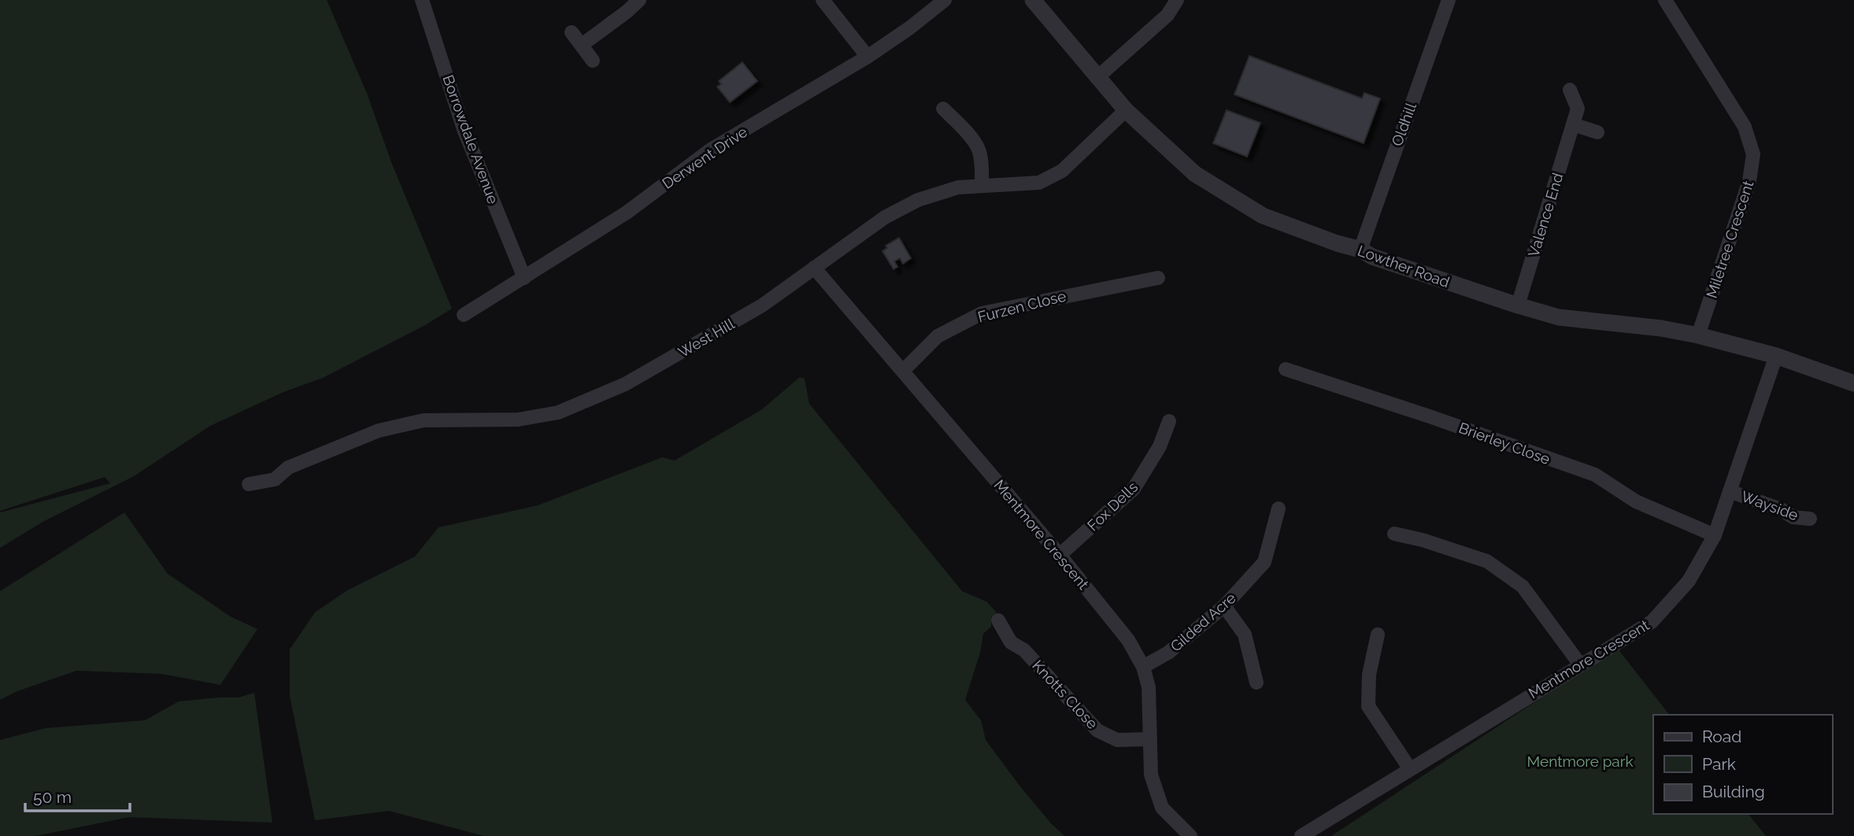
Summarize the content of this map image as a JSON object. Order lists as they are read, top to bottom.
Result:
{
  "streets": {
    "street": [
      "Oldhill",
      "Borrowdale Avenue",
      "Derwent Drive",
      "Valence End",
      "Miletree Crescent",
      "Lowther Road",
      "Furzen Close",
      "West Hill",
      "Brierley Close",
      "Wayside",
      "Fox Dells",
      "Mentmore Crescent",
      "Gilded Acre",
      "Knotts Close"
    ]
  },
  "crossings": [
    ["Oldhill", "Lowther Road"],
    ["Borrowdale Avenue", "Derwent Drive"],
    ["Valence End", "Lowther Road"],
    ["Miletree Crescent", "Lowther Road"],
    ["Lowther Road", "West Hill"],
    ["Lowther Road", "Mentmore Crescent"],
    ["Furzen Close", "Mentmore Crescent"],
    ["West Hill", "Mentmore Crescent"],
    ["Brierley Close", "Mentmore Crescent"],
    ["Wayside", "Mentmore Crescent"],
    ["Fox Dells", "Mentmore Crescent"],
    ["Mentmore Crescent", "Gilded Acre"],
    ["Mentmore Crescent", "Knotts Close"]
  ],
  "parks": ["Mentmore park"],
  "legend": ["Road", "Park", "Building"],
  "scale_bar": "50 m"
}
